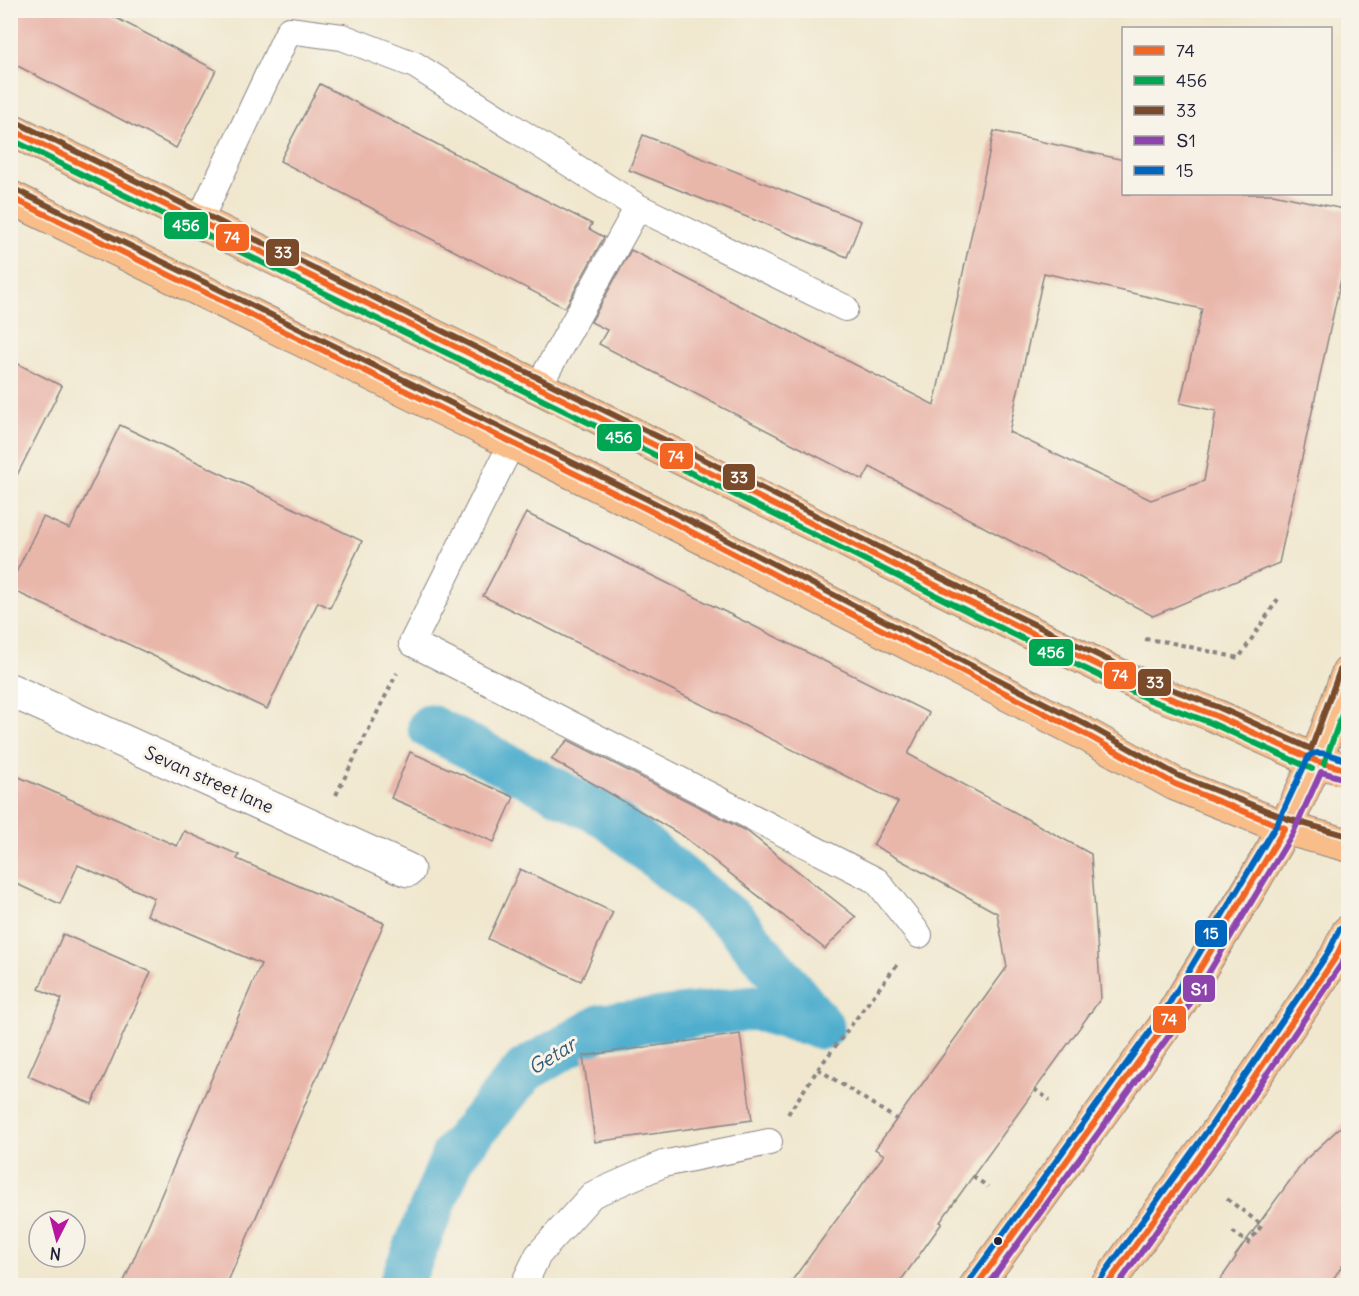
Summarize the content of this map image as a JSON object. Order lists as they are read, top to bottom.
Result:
{
  "streets": {
    "street": ["Sevan street lane"]
  },
  "water": ["Getar"],
  "lines": [
    "transit line 33",
    "transit line 74",
    "transit line 456",
    "transit line 15",
    "transit line Տ1"
  ],
  "legend": [
    "74",
    "456",
    "33",
    "Տ1",
    "15"
  ],
  "north": "bottom"
}
